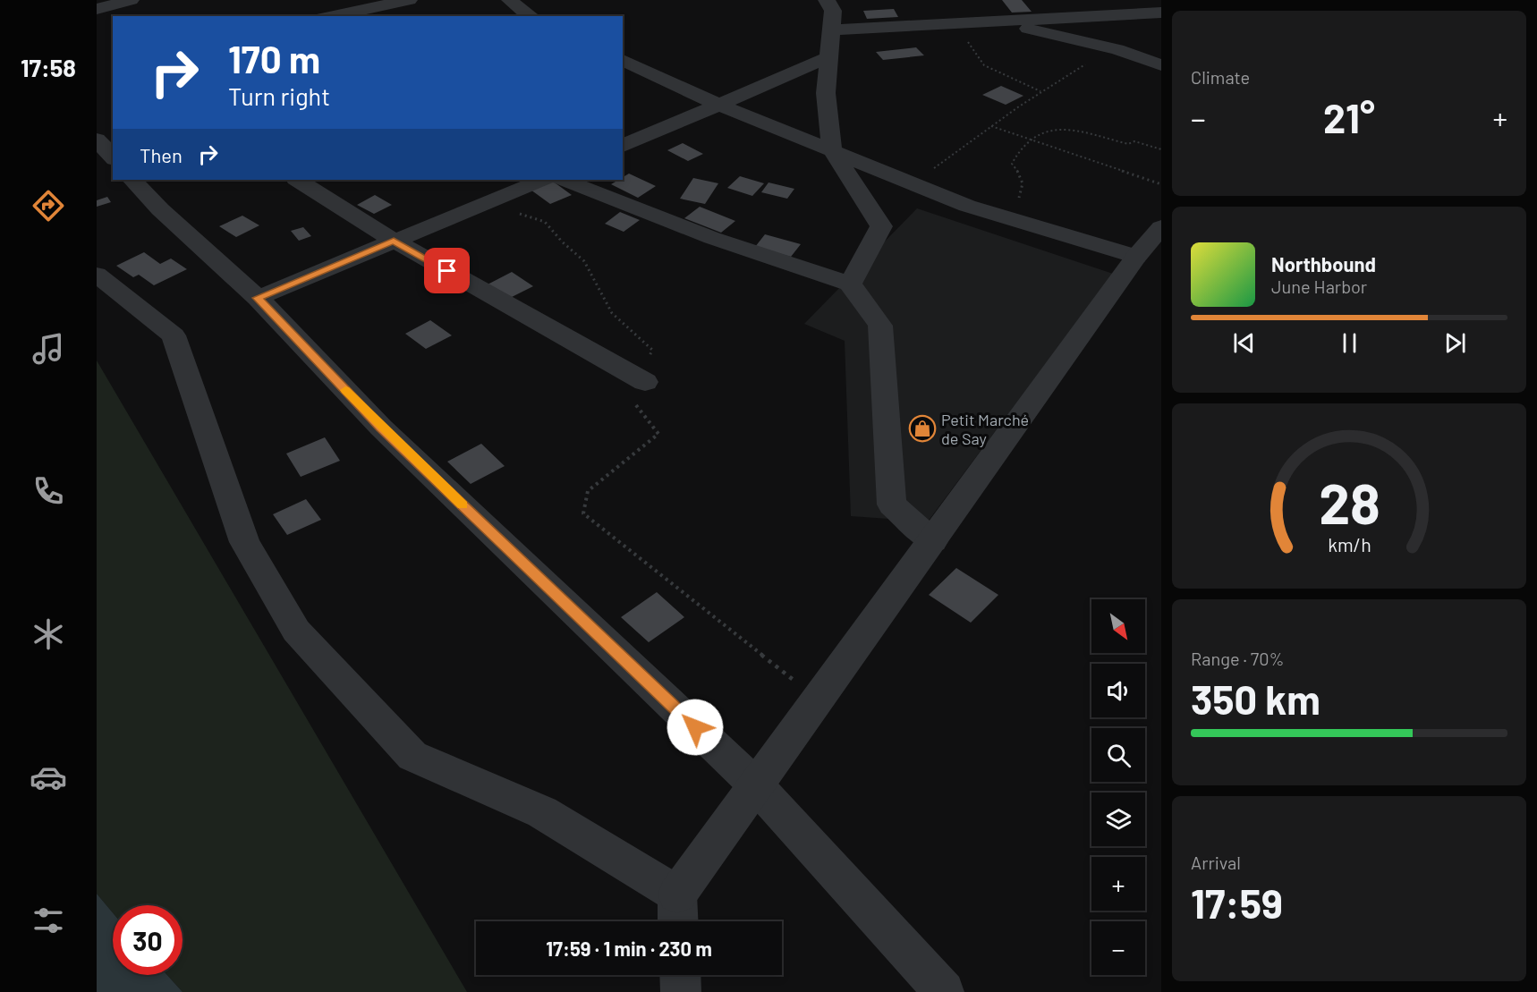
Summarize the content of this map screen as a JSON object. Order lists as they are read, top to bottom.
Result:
{
  "places": {
    "shop": ["Petit Marché de Say"]
  },
  "north": "bottom right",
  "page": {
    "tabs": "17:58",
    "tile": [
      "Climate",
      ["Range · 70%", "350 km"],
      ["Arrival", "17:59"]
    ],
    "turn": ["170 m", "Turn right"],
    "heat": ["−", "21°", "+"],
    "then": "Then",
    "song": ["Northbound", "June Harbor"],
    "map_buttons": ["+", "−"],
    "limit": "30",
    "trip": "17:59 · 1 min · 230 m",
    "gauge": ["28", "km/h"]
  }
}
